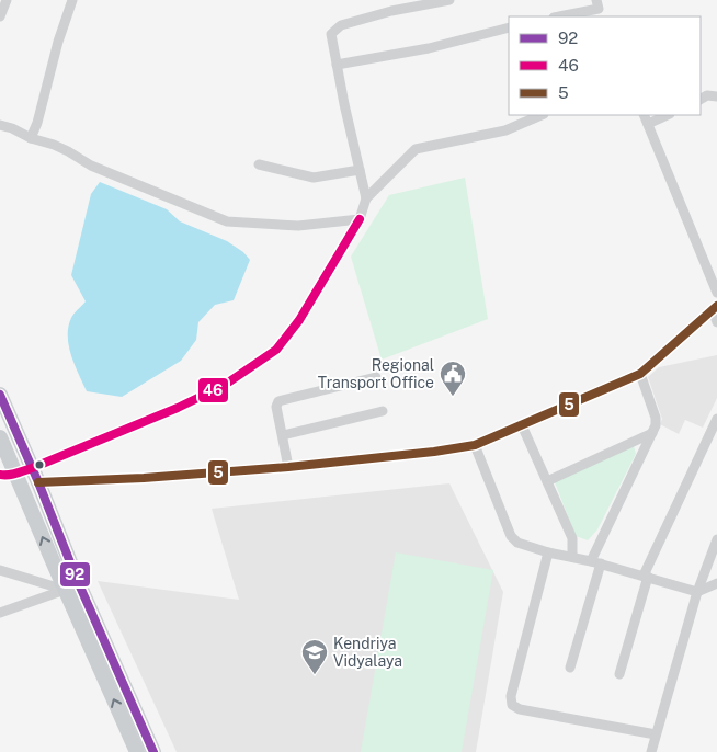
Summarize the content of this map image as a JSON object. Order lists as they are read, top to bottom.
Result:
{
  "places": {
    "public building": ["Regional Transport Office"],
    "school or university": ["Kendriya Vidyalaya"]
  },
  "lines": ["transit line 46", "transit line 5", "transit line 92"],
  "legend": ["92", "46", "5"]
}
